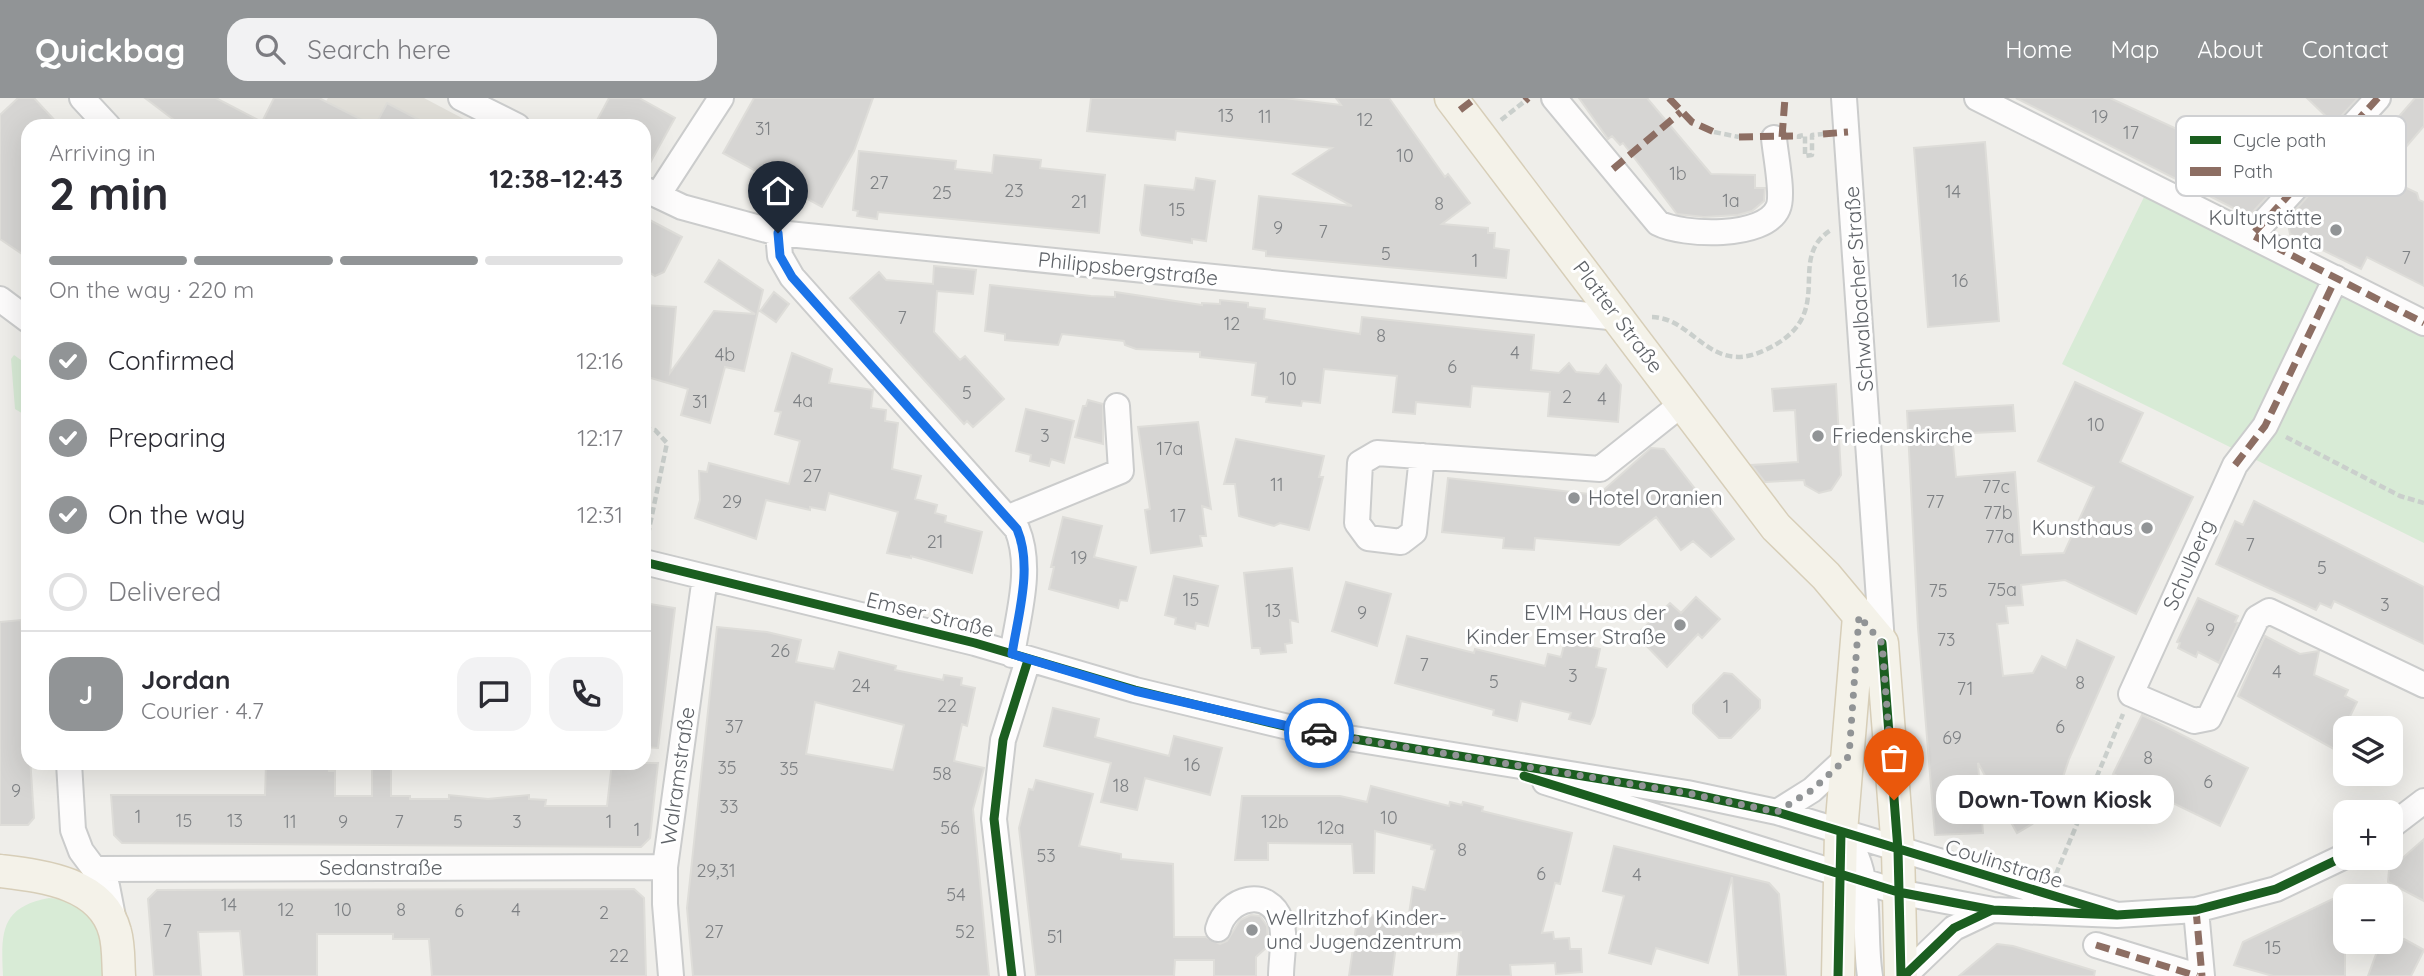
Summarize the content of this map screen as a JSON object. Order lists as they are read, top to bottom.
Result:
{
  "streets": {
    "main road": ["Schwalbacher Straße", "Platter Straße"],
    "street": [
      "Philippsbergstraße",
      "Schulberg",
      "Emser Straße",
      "Walramstraße",
      "Coulinstraße",
      "Sedanstraße"
    ]
  },
  "crossings": [
    ["Philippsbergstraße", "Platter Straße"],
    ["Schwalbacher Straße", "Platter Straße"],
    ["Schwalbacher Straße", "Emser Straße"],
    ["Schwalbacher Straße", "Coulinstraße"],
    ["Emser Straße", "Walramstraße"],
    ["Emser Straße", "Coulinstraße"],
    ["Walramstraße", "Sedanstraße"]
  ],
  "places": [
    "Kulturstätte Monta",
    "Friedenskirche",
    "Hotel Oranien",
    "Kunsthaus",
    "EVIM Haus der Kinder Emser Straße",
    "Down-Town Kiosk",
    "Wellritzhof Kinder- und Jugendzentrum"
  ],
  "house_numbers": [
    "13",
    "11",
    "19",
    "12",
    "31",
    "17",
    "10",
    "1b",
    "27",
    "23",
    "14",
    "25",
    "1a",
    "21",
    "8",
    "15",
    "9",
    "7",
    "5",
    "7",
    "1",
    "16",
    "7",
    "12",
    "8",
    "4",
    "4b",
    "6",
    "10",
    "5",
    "2",
    "4",
    "4a",
    "31",
    "10",
    "3",
    "17a",
    "27",
    "11",
    "77c",
    "29",
    "77",
    "77b",
    "17",
    "77a",
    "21",
    "7",
    "19",
    "5",
    "75a",
    "75",
    "15",
    "3",
    "13",
    "9",
    "9",
    "73",
    "26",
    "7",
    "4",
    "3",
    "5",
    "8",
    "24",
    "71",
    "22",
    "1",
    "37",
    "6",
    "69",
    "8",
    "16",
    "35",
    "35",
    "58",
    "6",
    "18",
    "9",
    "33",
    "1",
    "10",
    "15",
    "13",
    "11",
    "9",
    "7",
    "5",
    "3",
    "1",
    "12b",
    "56",
    "12a",
    "1",
    "8",
    "53",
    "29,31",
    "6",
    "4",
    "54",
    "14",
    "12",
    "10",
    "8",
    "4",
    "6",
    "2",
    "7",
    "27",
    "52",
    "51",
    "15",
    "22"
  ],
  "legend": ["Cycle path", "Path"],
  "page": {
    "header": "Quickbag",
    "search": "Search here",
    "nav": [
      "Home",
      "Map",
      "About",
      "Contact"
    ],
    "heading": ["2 min", "Arriving in", "12:38–12:43"],
    "panel": ["Jordan", "Courier · 4.7"],
    "bar": "On the way · 220 m",
    "list": [
      ["Confirmed", "12:16"],
      ["Preparing", "12:17"],
      ["On the way", "12:31"],
      "Delivered"
    ],
    "round": "J",
    "map_buttons": ["+", "−"],
    "bubble": "Down-Town Kiosk"
  }
}
